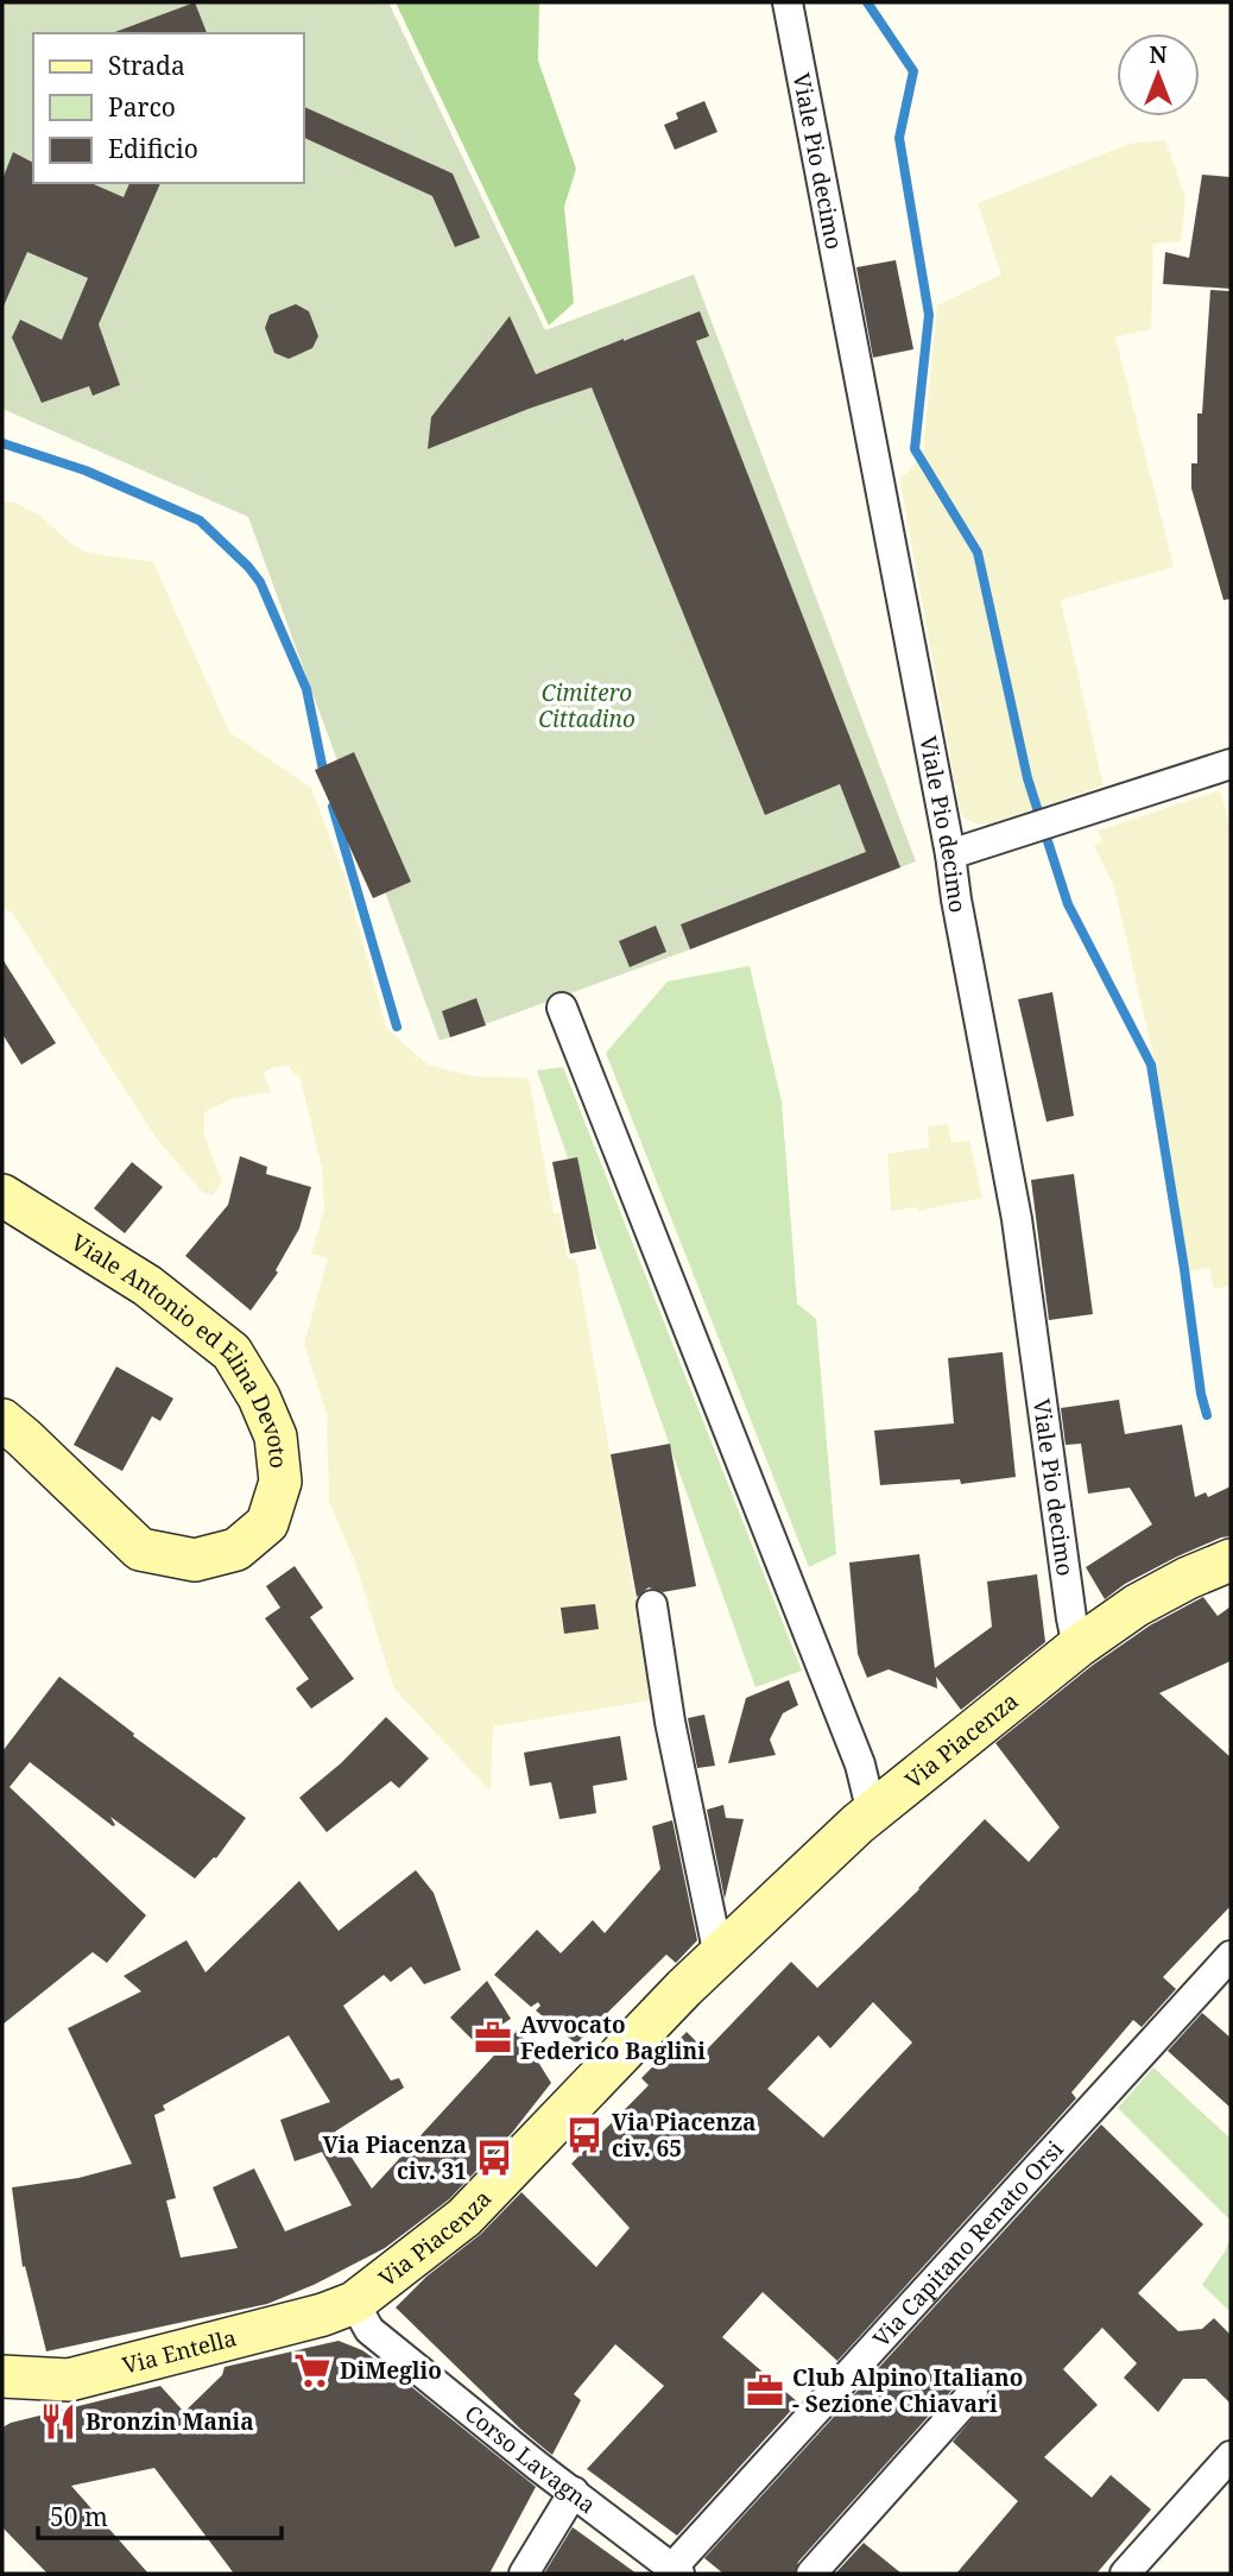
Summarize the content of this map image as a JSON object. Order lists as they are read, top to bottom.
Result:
{
  "streets": {
    "street": [
      "Viale Pio decimo",
      "Viale Antonio ed Elina Devoto",
      "Via Piacenza",
      "Via Capitano Renato Orsi",
      "Via Entella",
      "Corso Lavagna"
    ]
  },
  "crossings": [
    ["Viale Pio decimo", "Via Piacenza"],
    ["Via Piacenza", "Via Entella"],
    ["Via Piacenza", "Corso Lavagna"],
    ["Via Capitano Renato Orsi", "Corso Lavagna"],
    ["Via Entella", "Corso Lavagna"]
  ],
  "parks": ["Cimitero Cittadino"],
  "places": {
    "office": ["Avvocato Federico Baglini", "Club Alpino Italiano - Sezione Chiavari"],
    "bus stop": ["Via Piacenza civ. 65", "Via Piacenza civ. 31"],
    "supermarket": ["DiMeglio"],
    "restaurant": ["Bronzin Mania"]
  },
  "legend": ["Strada", "Parco", "Edificio"],
  "scale_bar": "50 m",
  "north": "top"
}
